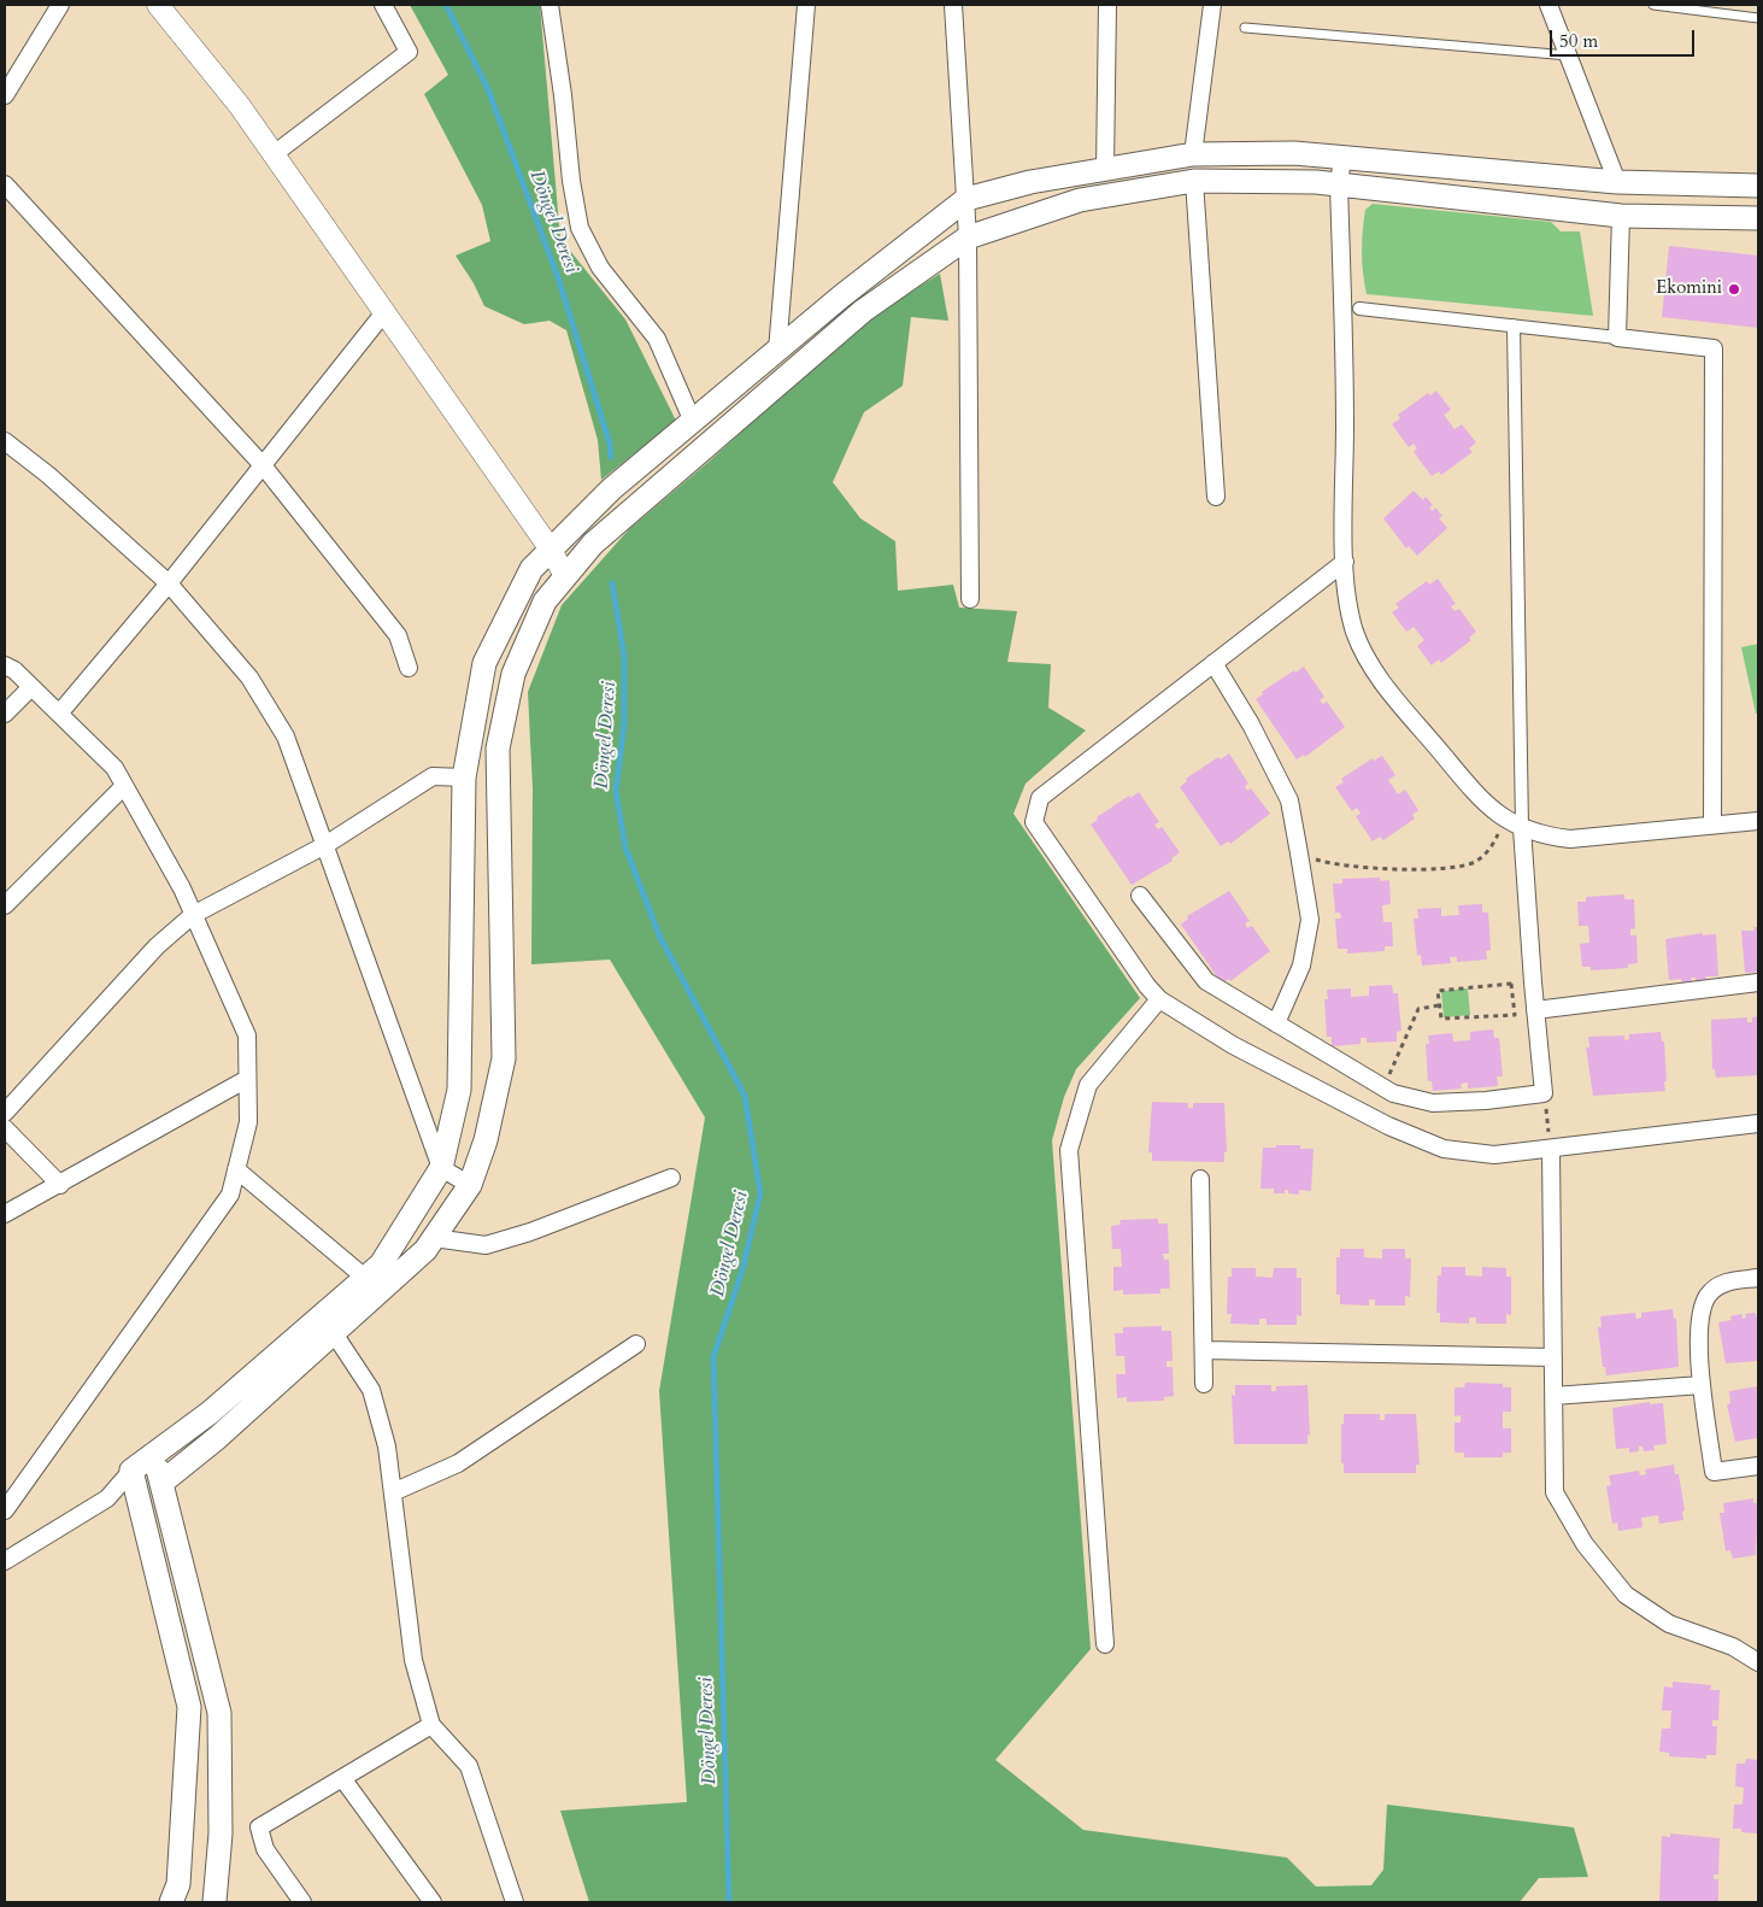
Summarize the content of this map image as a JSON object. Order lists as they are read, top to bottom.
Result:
{
  "water": ["Döngel Deresi"],
  "places": ["Ekomini"],
  "scale_bar": "50 m"
}
